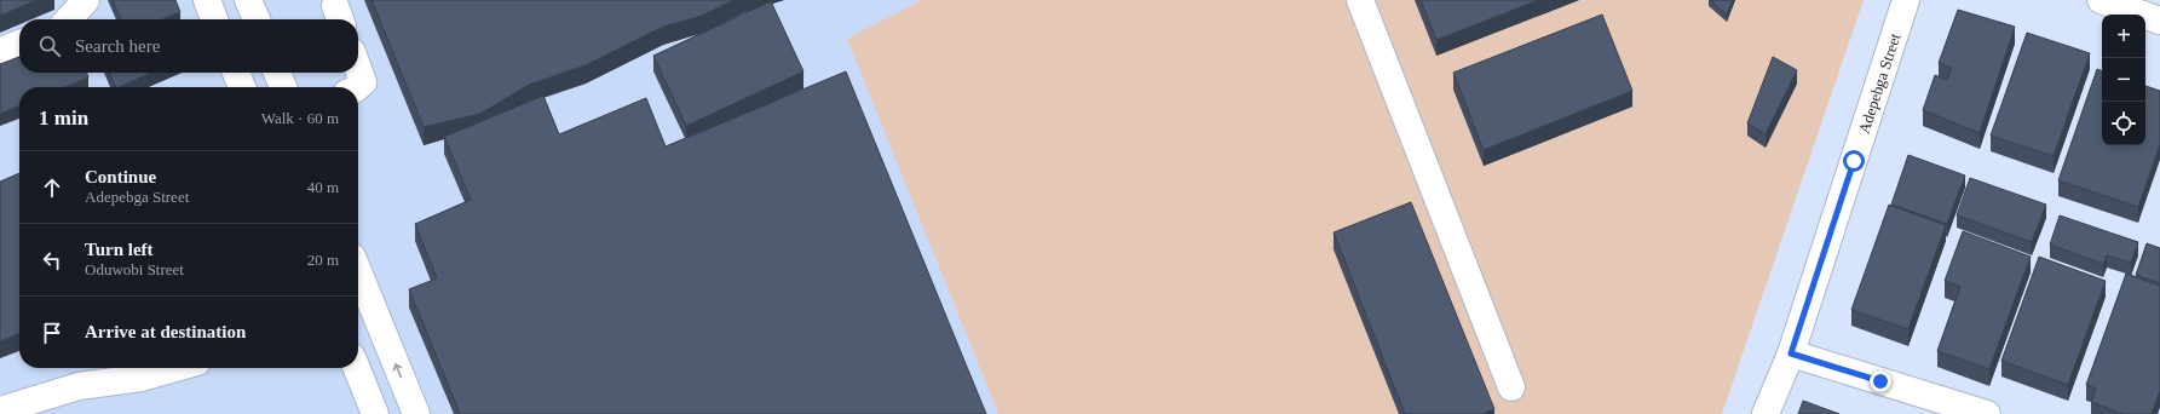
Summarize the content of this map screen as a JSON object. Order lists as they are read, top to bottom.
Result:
{
  "streets": {
    "street": ["Adepebga Street"]
  },
  "page": {
    "map_buttons": ["+", "−"],
    "search": "Search here",
    "heading": ["1 min", "Walk · 60 m"],
    "list": [
      ["Continue", "Adepebga Street", "40 m"],
      ["Turn left", "Oduwobi Street", "20 m"],
      "Arrive at destination"
    ]
  }
}
